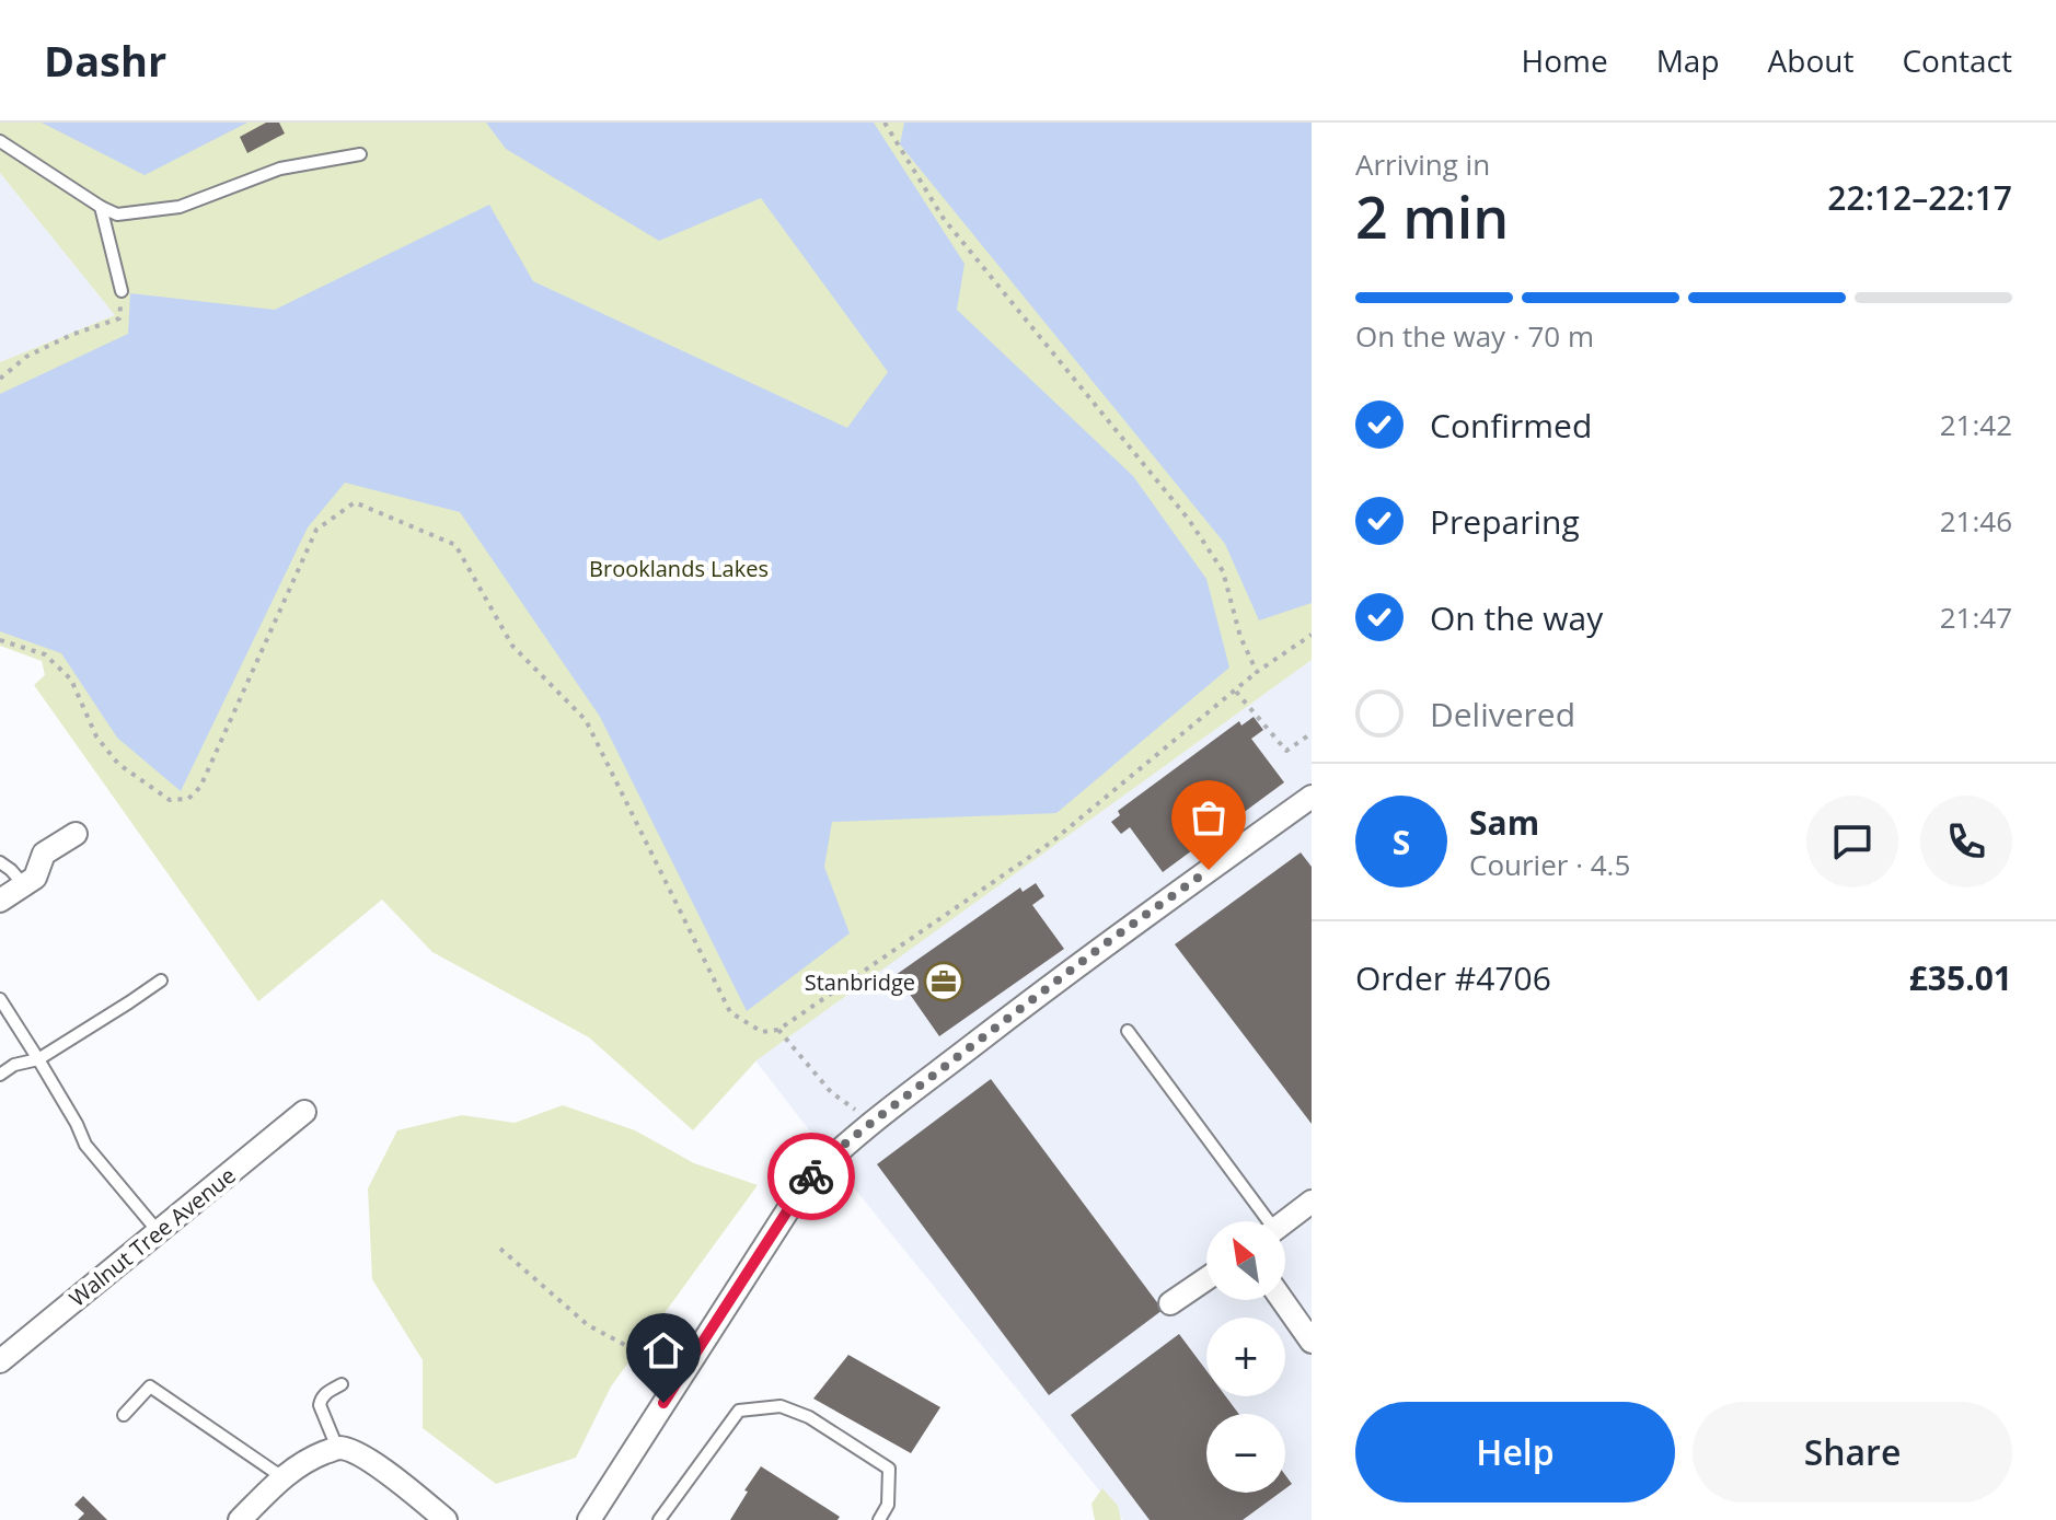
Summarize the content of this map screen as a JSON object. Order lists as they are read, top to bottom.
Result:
{
  "streets": {
    "street": ["Walnut Tree Avenue"]
  },
  "parks": ["Brooklands Lakes"],
  "places": {
    "office": ["Stanbridge"]
  },
  "north": "top left",
  "page": {
    "header": "Dashr",
    "nav": [
      "Home",
      "Map",
      "About",
      "Contact"
    ],
    "heading": ["2 min", "Arriving in", "22:12–22:17"],
    "panel": [
      "Sam",
      "Courier · 4.5",
      "Order #4706",
      "£35.01"
    ],
    "bar": "On the way · 70 m",
    "list": [
      ["Confirmed", "21:42"],
      ["Preparing", "21:46"],
      ["On the way", "21:47"],
      "Delivered"
    ],
    "round": "S",
    "map_buttons": ["+", "−"],
    "buttons": ["Help", "Share"]
  }
}
